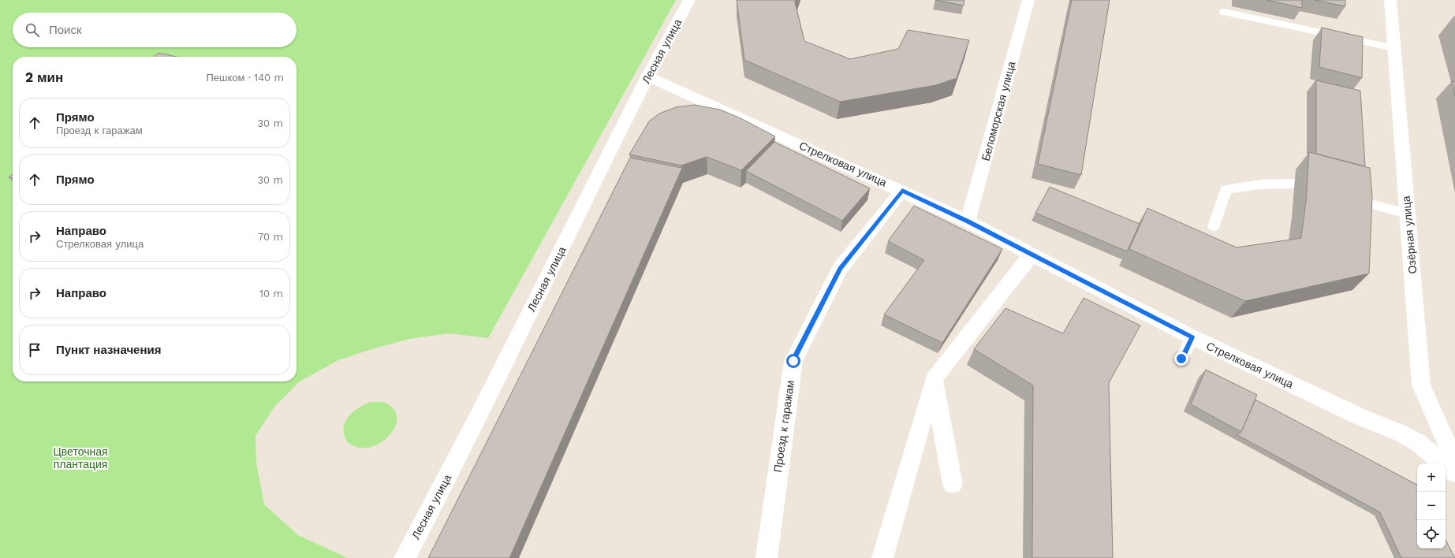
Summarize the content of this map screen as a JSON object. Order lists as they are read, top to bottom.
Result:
{
  "streets": {
    "street": [
      "Лесная улица",
      "Беломорская улица",
      "Стрелковая улица",
      "Озёрная улица",
      "Проезд к гаражам"
    ]
  },
  "crossings": [
    ["Лесная улица", "Стрелковая улица"],
    ["Беломорская улица", "Стрелковая улица"],
    ["Стрелковая улица", "Проезд к гаражам"]
  ],
  "parks": ["Цветочная плантация"],
  "page": {
    "search": "Поиск",
    "heading": ["2 мин", "Пешком · 140 m"],
    "list": [
      ["Прямо", "Проезд к гаражам", "30 m"],
      ["Прямо", "30 m"],
      ["Направо", "Стрелковая улица", "70 m"],
      ["Направо", "10 m"],
      "Пункт назначения"
    ],
    "map_buttons": ["+", "−"]
  }
}
